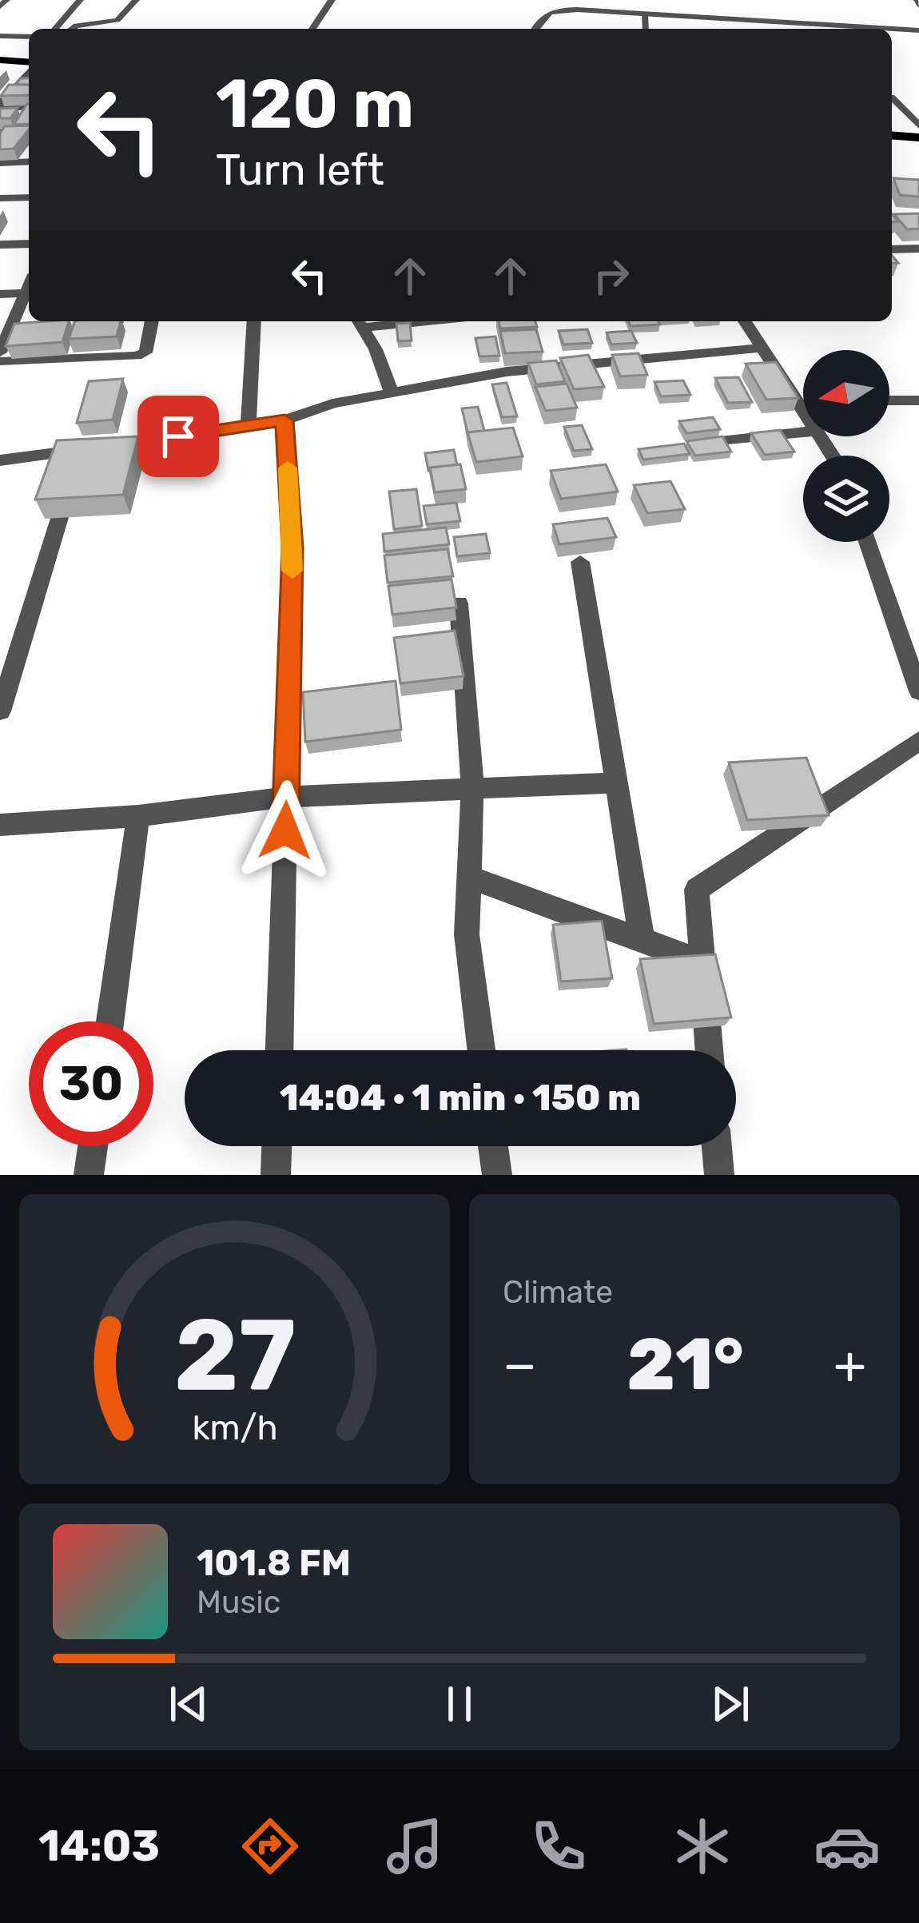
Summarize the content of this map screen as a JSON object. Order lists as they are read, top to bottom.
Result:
{
  "north": "left",
  "page": {
    "turn": ["120 m", "Turn left"],
    "limit": "30",
    "trip": "14:04 · 1 min · 150 m",
    "tile": "Climate",
    "heat": ["−", "21°", "+"],
    "song": ["101.8 FM", "Music"],
    "tabs": "14:03",
    "gauge": ["27", "km/h"]
  }
}
